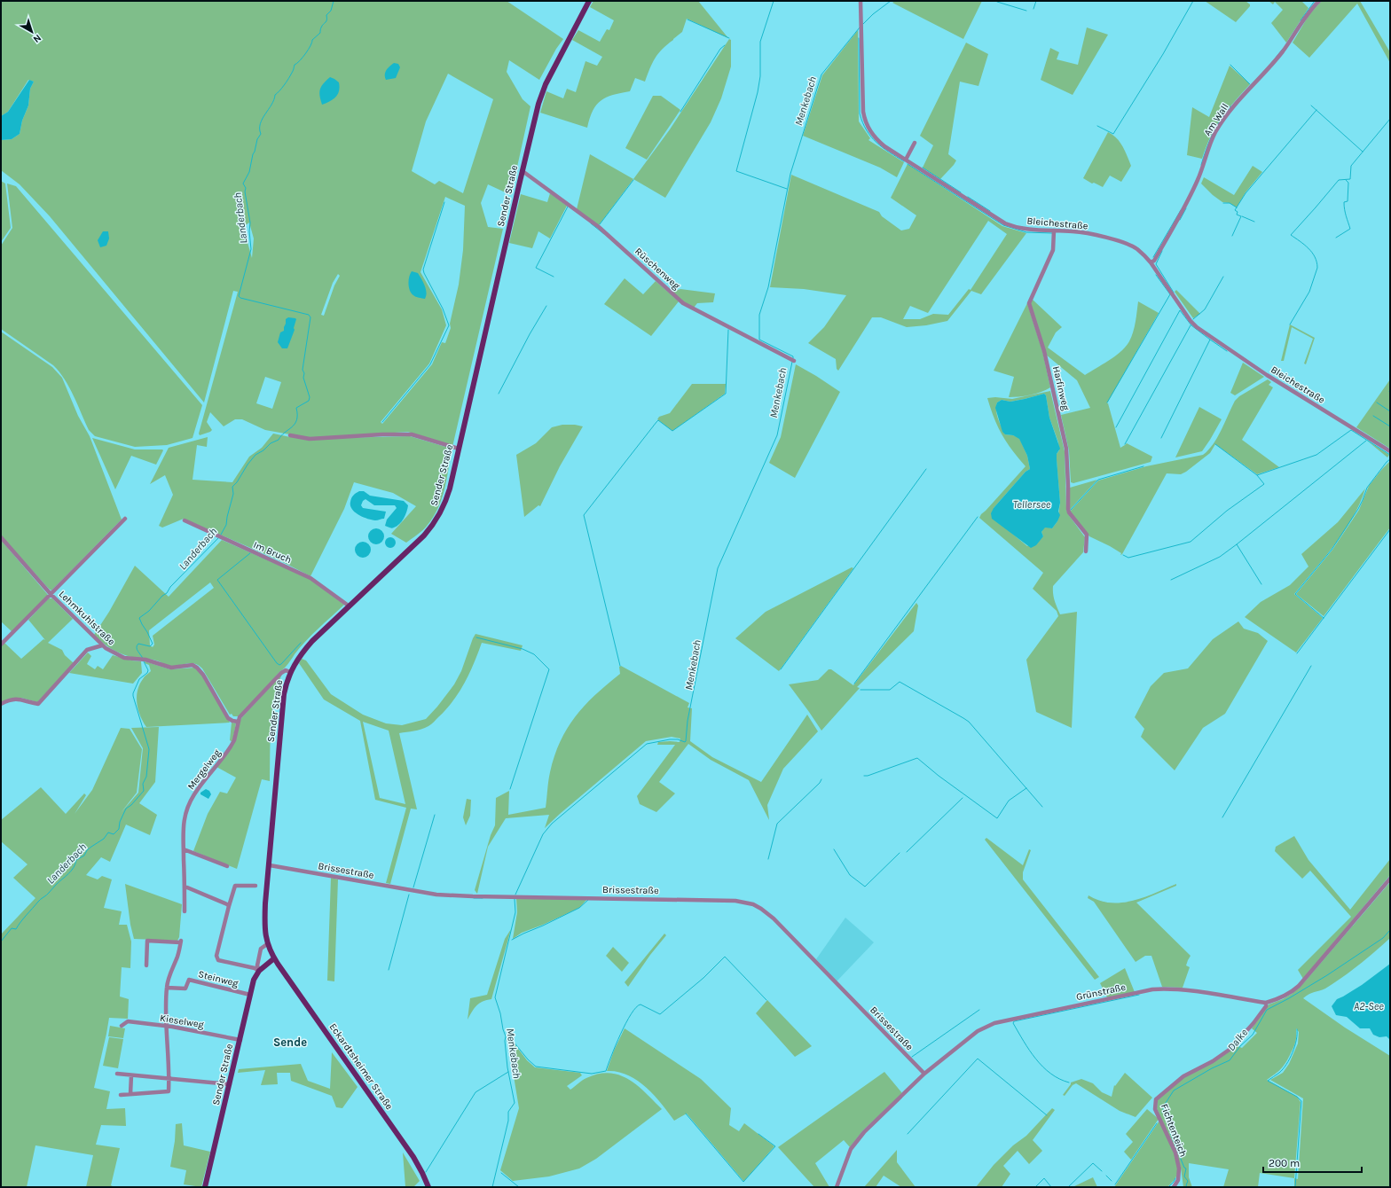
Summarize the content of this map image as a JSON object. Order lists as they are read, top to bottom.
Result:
{
  "streets": {
    "main road": ["Sender Straße", "Eckardtsheimer Straße"],
    "street": [
      "Am Wall",
      "Bleichestraße",
      "Rüschenweg",
      "Harfinweg",
      "Im Bruch",
      "Lehmkuhlstraße",
      "Mergelweg",
      "Brissestraße",
      "Steinweg",
      "Grünstraße",
      "Kieselweg",
      "Fichtenteich"
    ]
  },
  "crossings": [
    ["Am Wall", "Bleichestraße"],
    ["Sender Straße", "Rüschenweg"],
    ["Sender Straße", "Im Bruch"],
    ["Sender Straße", "Brissestraße"],
    ["Sender Straße", "Steinweg"],
    ["Sender Straße", "Kieselweg"],
    ["Sender Straße", "Eckardtsheimer Straße"],
    ["Bleichestraße", "Harfinweg"],
    ["Lehmkuhlstraße", "Mergelweg"],
    ["Brissestraße", "Grünstraße"],
    ["Grünstraße", "Fichtenteich"]
  ],
  "districts": ["Sende"],
  "water": [
    "Menkebach",
    "Landerbach",
    "Tellersee",
    "A2-See",
    "Dalke"
  ],
  "scale_bar": "200 m",
  "north": "bottom right"
}
